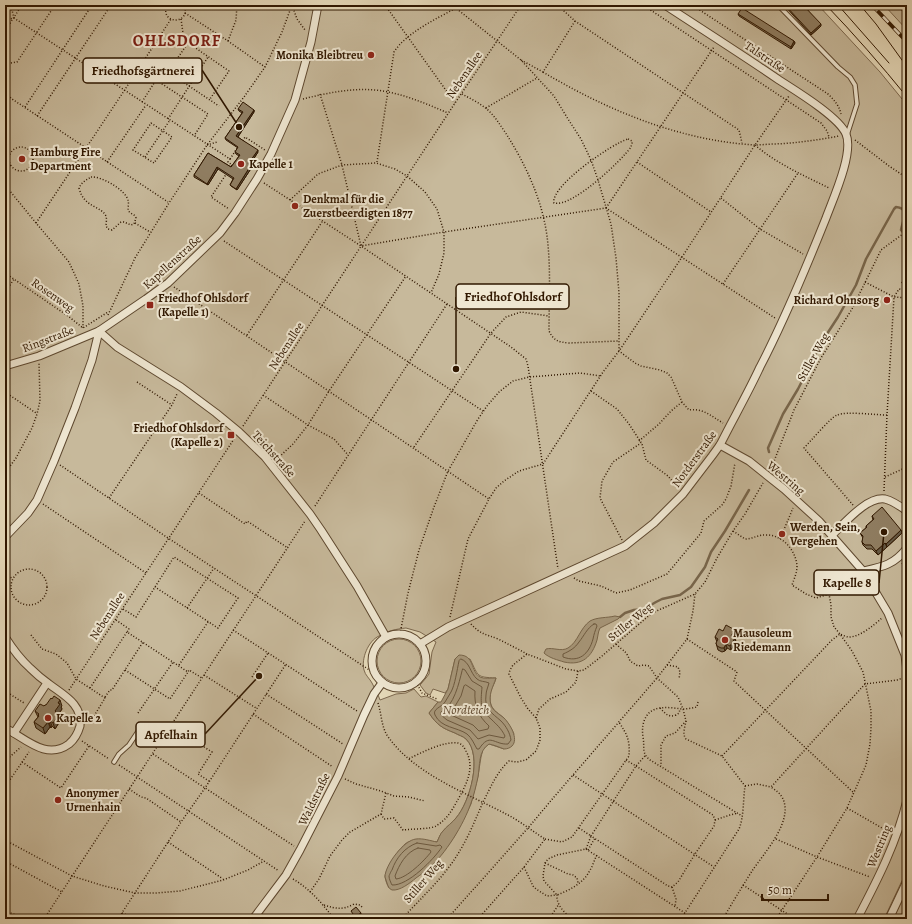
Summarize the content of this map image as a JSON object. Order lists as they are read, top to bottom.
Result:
{
  "streets": {
    "street": [
      "Talstraße",
      "Kapellenstraße",
      "Ringstraße",
      "Teichstraße",
      "Norderstraße",
      "Westring",
      "Waldstraße"
    ],
    "path": ["Nebenallee", "Rosenweg", "Stiller Weg"]
  },
  "crossings": [
    ["Talstraße", "Norderstraße"],
    ["Nebenallee", "Teichstraße"],
    ["Kapellenstraße", "Ringstraße"],
    ["Kapellenstraße", "Teichstraße"],
    ["Ringstraße", "Teichstraße"],
    ["Stiller Weg", "Westring"],
    ["Teichstraße", "Norderstraße"],
    ["Teichstraße", "Waldstraße"],
    ["Norderstraße", "Westring"],
    ["Norderstraße", "Waldstraße"]
  ],
  "districts": ["OHLSDORF"],
  "water": ["Nordteich"],
  "places": {
    "other": [
      "Monika Bleibtreu",
      "Friedhofsgärtnerei",
      "Hamburg Fire Department",
      "Kapelle 1",
      "Denkmal für die Zuerstbeerdigten 1877",
      "Richard Ohnsorg",
      "Friedhof Ohlsdorf",
      "Kapelle 8",
      "Werden, Sein, Vergehen",
      "Mausoleum Riedemann",
      "Apfelhain",
      "Kapelle 2",
      "Anonymer Urnenhain"
    ],
    "transit": ["Friedhof Ohlsdorf (Kapelle 1)", "Friedhof Ohlsdorf (Kapelle 2)"]
  },
  "scale_bar": "50 m"
}
